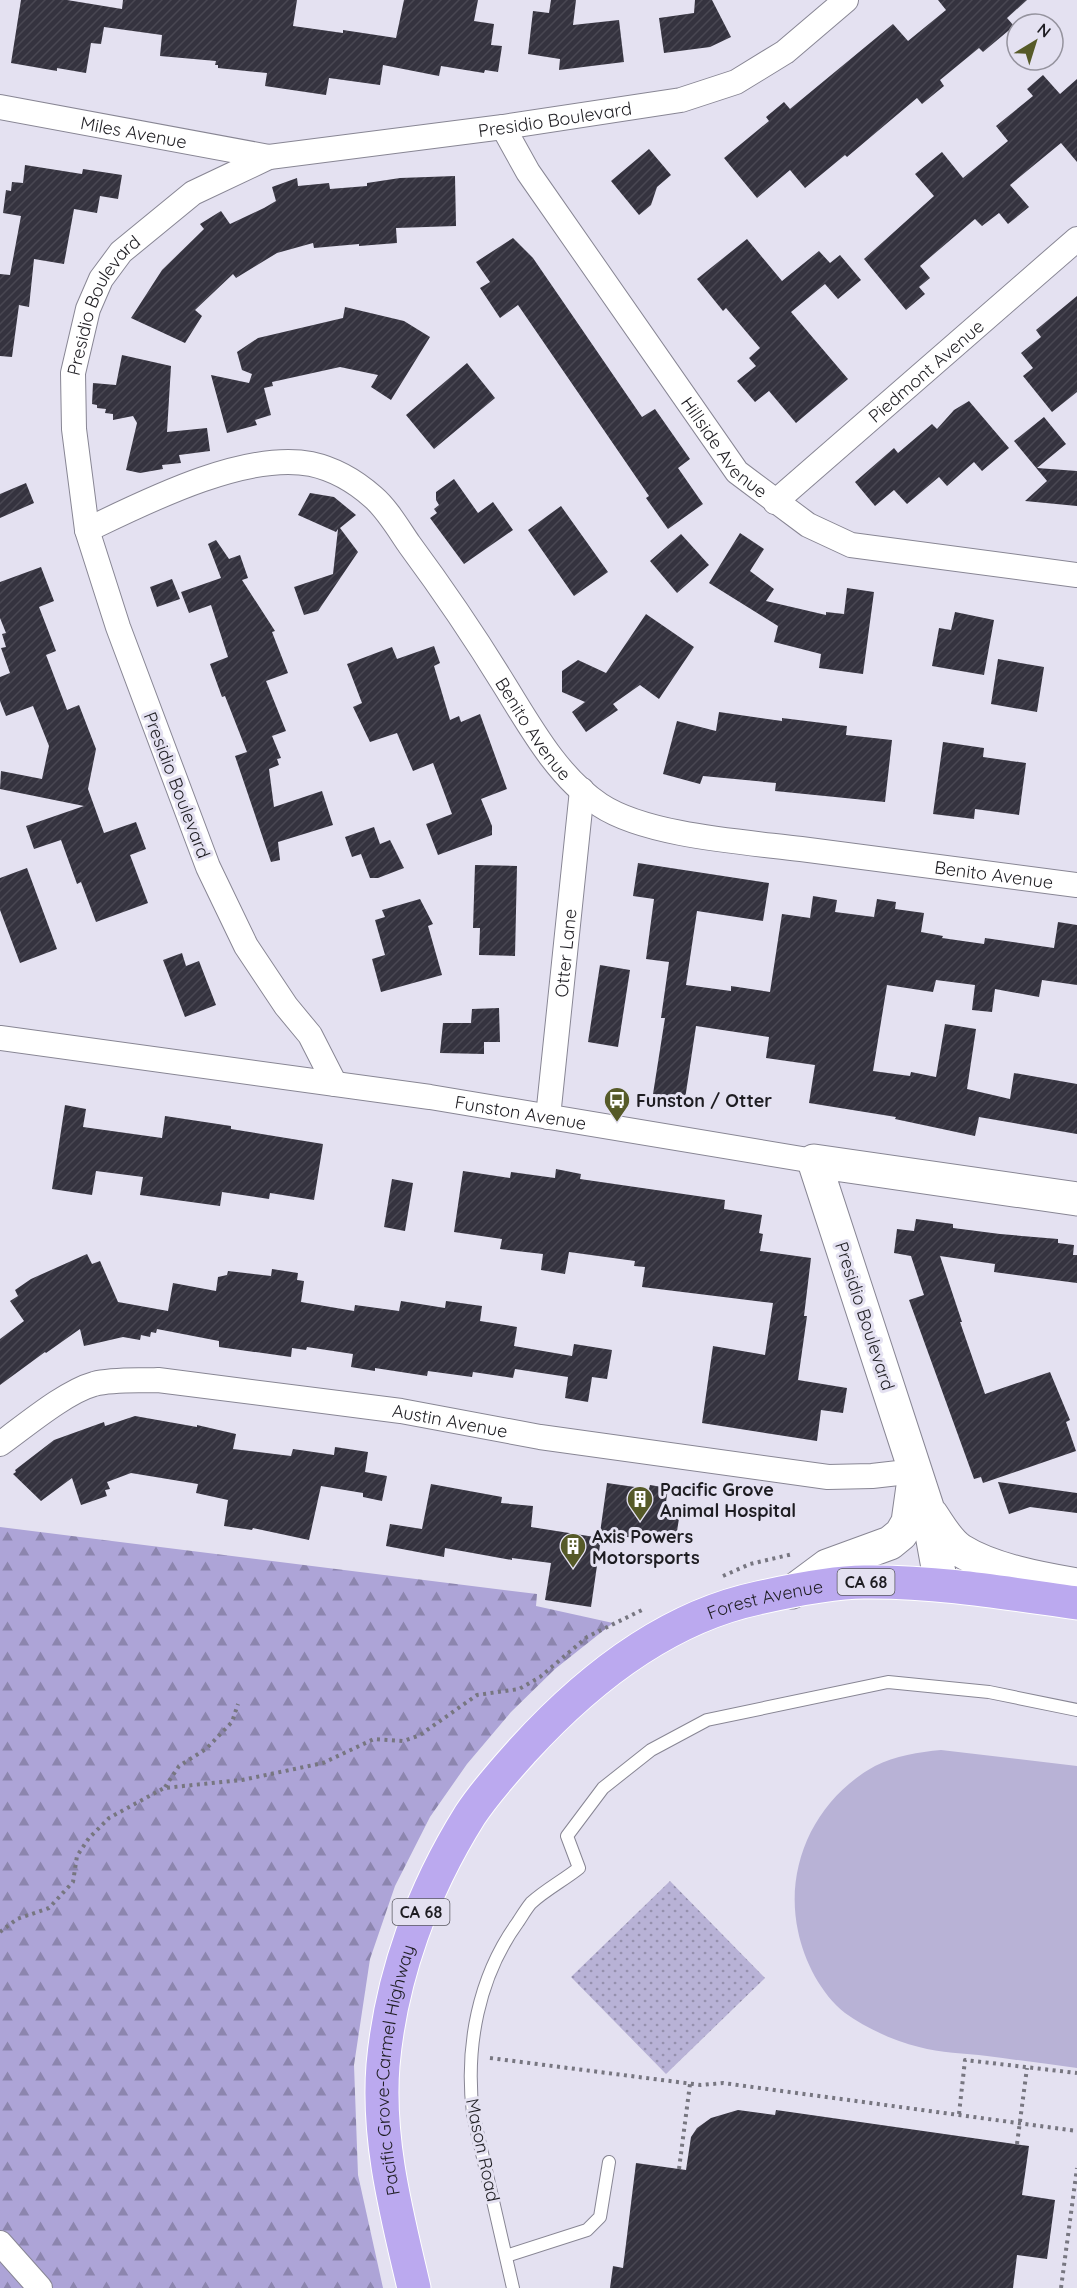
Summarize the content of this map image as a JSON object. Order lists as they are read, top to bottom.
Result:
{
  "streets": {
    "main road": ["CA 68", "Forest Avenue", "Pacific Grove-Carmel Highway"],
    "street": [
      "Presidio Boulevard",
      "Miles Avenue",
      "Piedmont Avenue",
      "Hillside Avenue",
      "Benito Avenue",
      "Otter Lane",
      "Funston Avenue",
      "Austin Avenue"
    ],
    "lane": ["Mason Road"]
  },
  "crossings": [
    ["Presidio Boulevard", "Miles Avenue"],
    ["Presidio Boulevard", "Hillside Avenue"],
    ["Presidio Boulevard", "Benito Avenue"],
    ["Presidio Boulevard", "Funston Avenue"],
    ["Presidio Boulevard", "Austin Avenue"],
    ["Presidio Boulevard", "Forest Avenue"],
    ["Piedmont Avenue", "Hillside Avenue"],
    ["Benito Avenue", "Otter Lane"],
    ["Otter Lane", "Funston Avenue"],
    ["Forest Avenue", "Pacific Grove-Carmel Highway"]
  ],
  "places": {
    "bus stop": ["Funston / Otter"],
    "building": ["Pacific Grove Animal Hospital", "Axis Powers Motorsports"]
  },
  "north": "top right"
}
